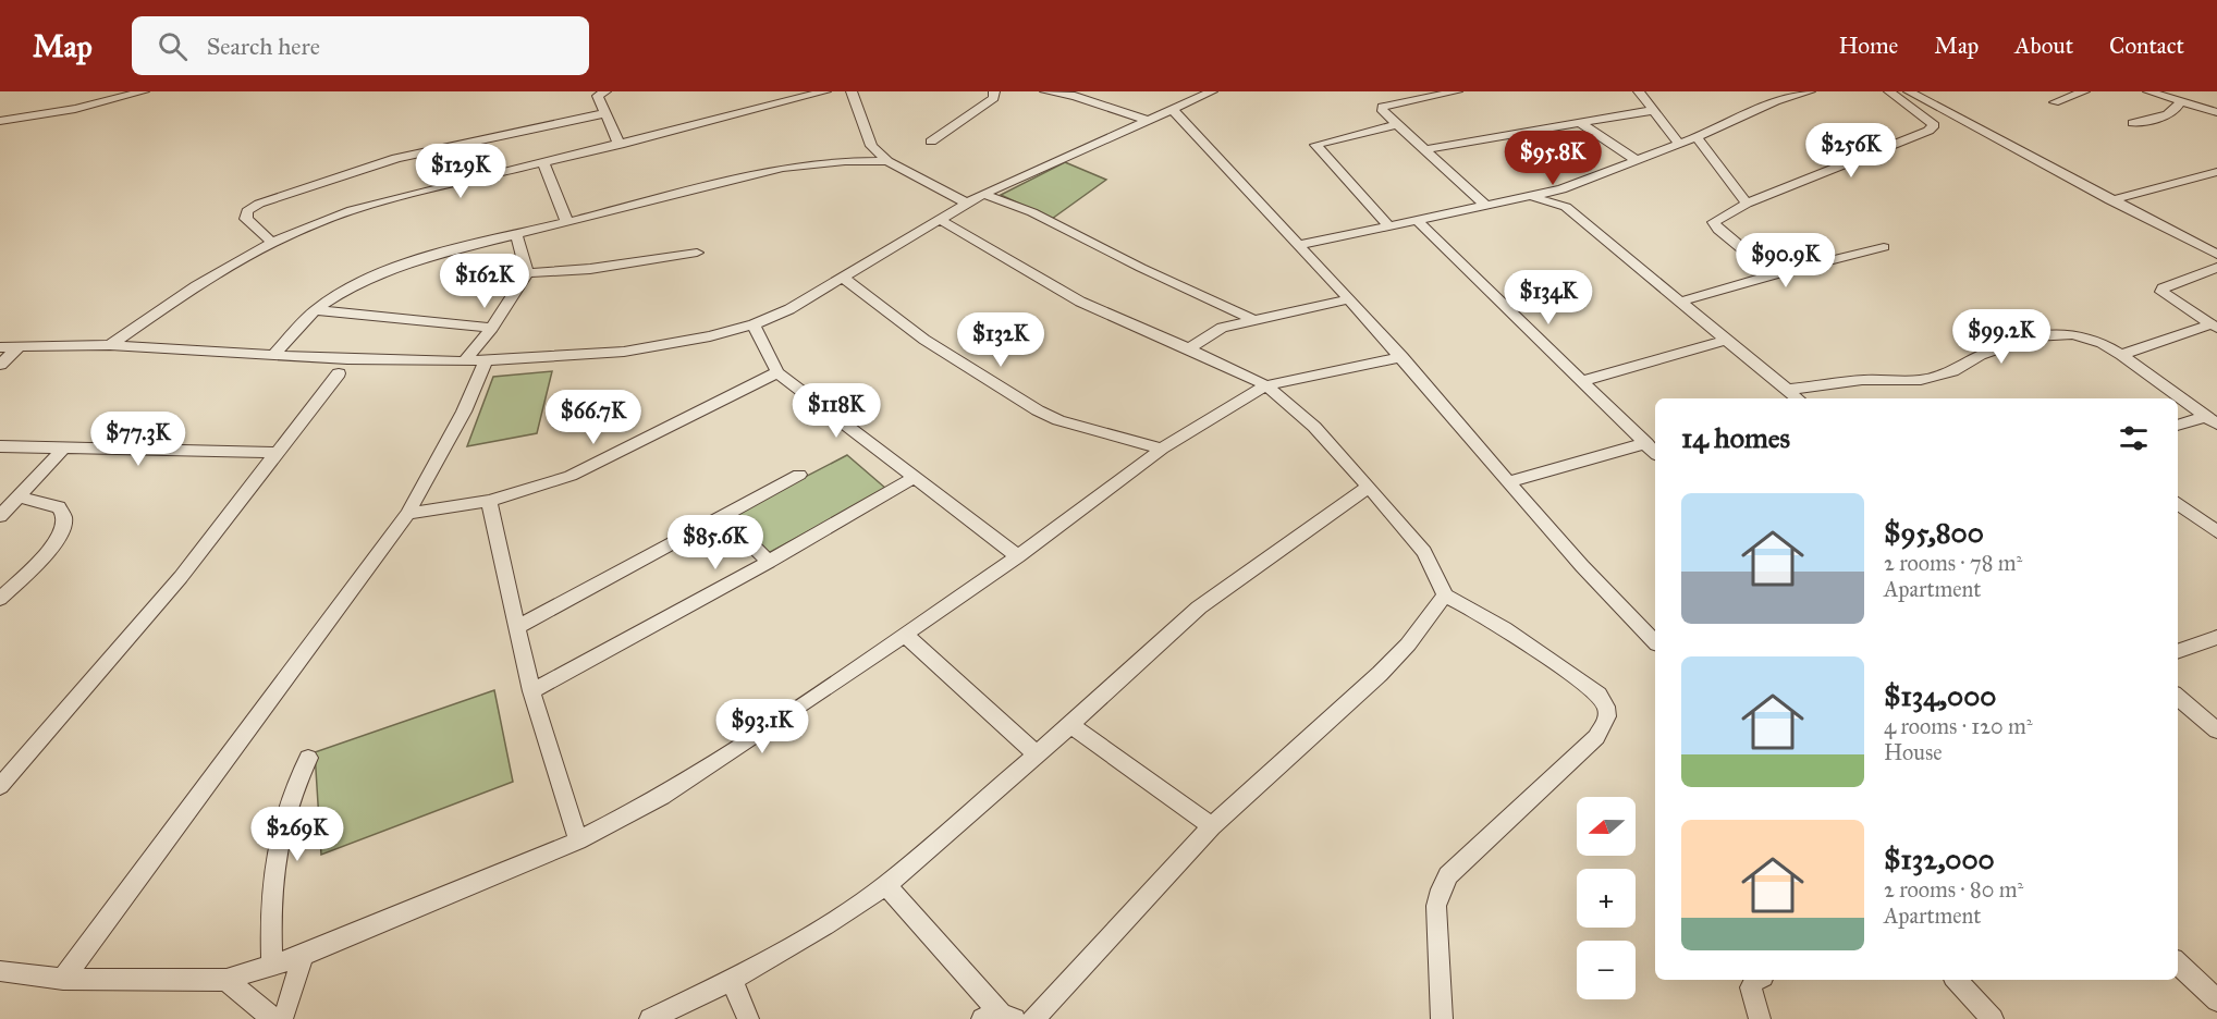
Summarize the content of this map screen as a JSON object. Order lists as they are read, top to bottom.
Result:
{
  "north": "left",
  "page": {
    "header": "Map",
    "search": "Search here",
    "nav": [
      "Home",
      "Map",
      "About",
      "Contact"
    ],
    "price": [
      "$256K",
      "$95.8K",
      "$129K",
      "$90.9K",
      "$162K",
      "$134K",
      "$99.2K",
      "$132K",
      "$118K",
      "$66.7K",
      "$77.3K",
      "$85.6K",
      "$93.1K",
      "$269K"
    ],
    "heading": "14 homes",
    "list": [
      {
        "name": "$95,800",
        "note": "2 rooms · 78 m² · Apartment"
      },
      {
        "name": "$134,000",
        "note": "4 rooms · 120 m² · House"
      },
      {
        "name": "$132,000",
        "note": "2 rooms · 80 m² · Apartment"
      }
    ],
    "map_buttons": ["+", "−"]
  }
}
